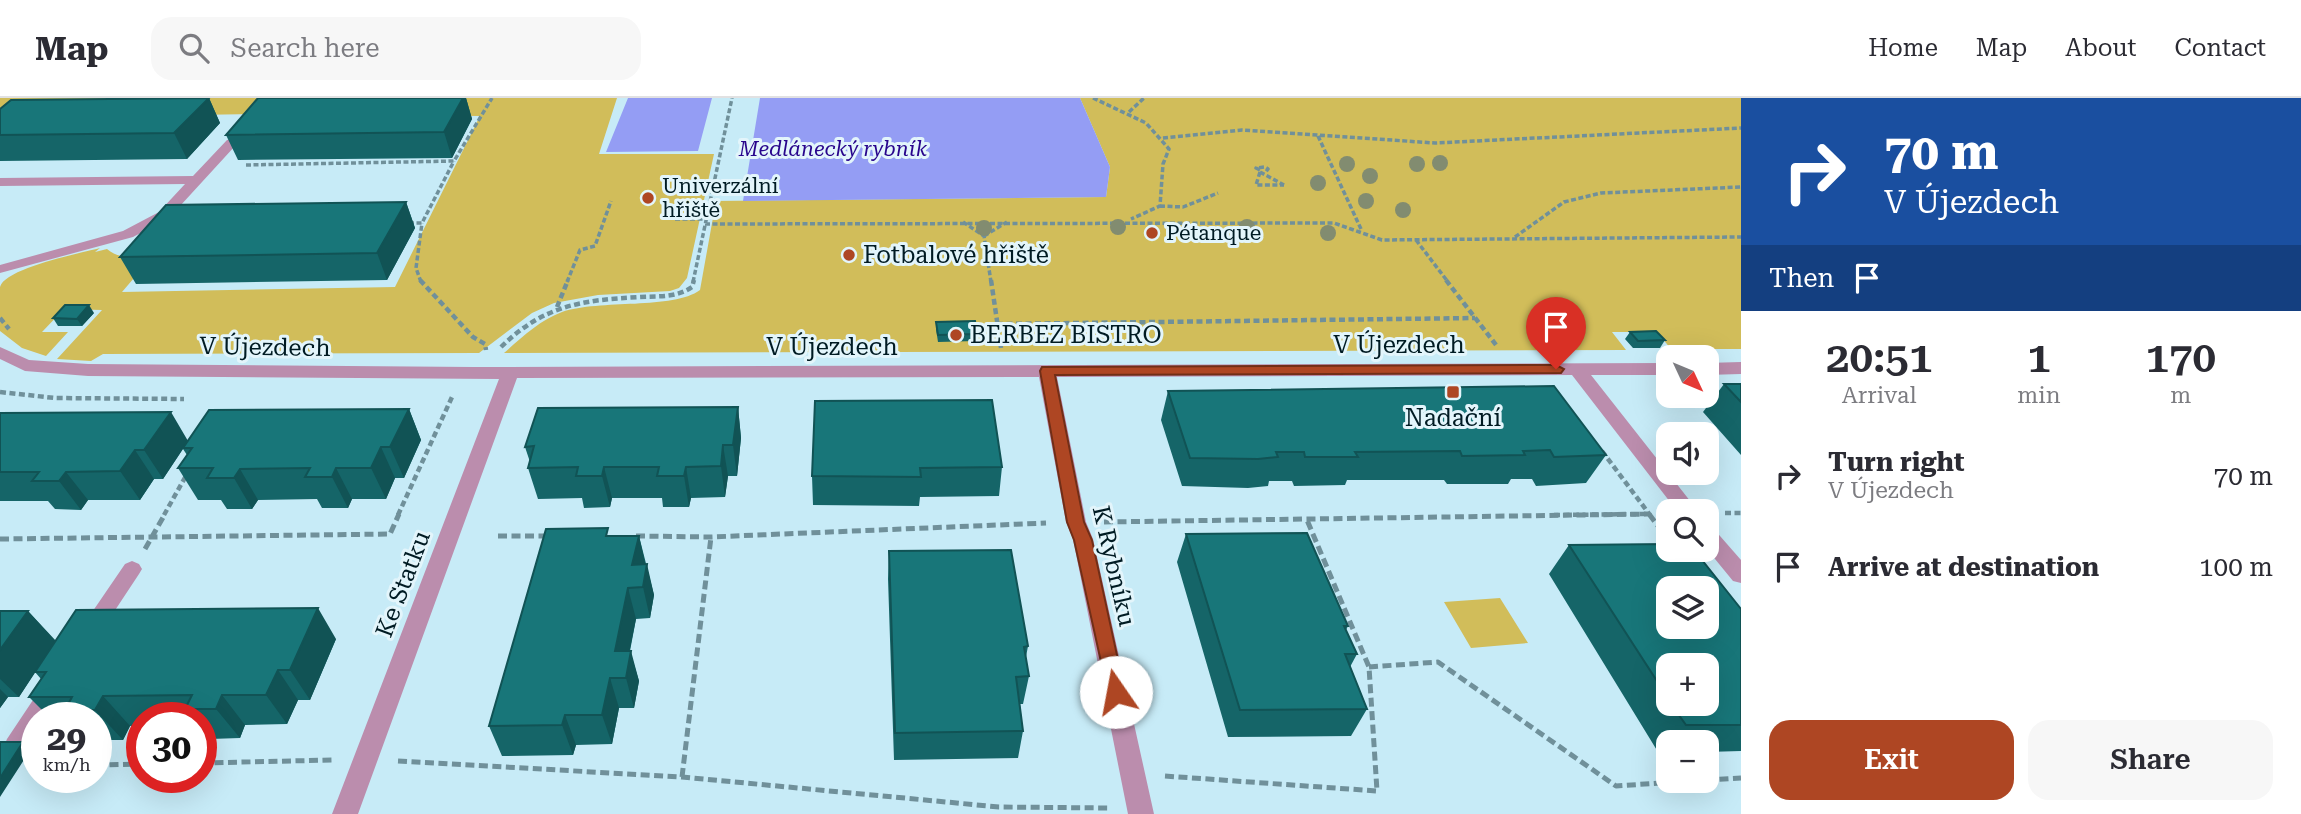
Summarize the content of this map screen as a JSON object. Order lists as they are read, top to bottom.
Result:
{
  "streets": {
    "street": ["V Újezdech", "K Rybníku", "Ke Statku"]
  },
  "crossings": [
    ["V Újezdech", "K Rybníku"],
    ["V Újezdech", "Ke Statku"]
  ],
  "water": ["Medlánecký rybník"],
  "places": {
    "other": [
      "Univerzální hřiště",
      "Pétanque",
      "Fotbalové hřiště",
      "BERBEZ BISTRO"
    ],
    "transit": ["Nadační"]
  },
  "north": "bottom right",
  "page": {
    "header": "Map",
    "search": "Search here",
    "nav": [
      "Home",
      "Map",
      "About",
      "Contact"
    ],
    "turn": ["70 m", "V Újezdech"],
    "then": "Then",
    "eta": [
      "20:51",
      "Arrival",
      "1",
      "min",
      "170",
      "m"
    ],
    "map_buttons": ["+", "−"],
    "list": [
      {
        "name": "Turn right",
        "note": "V Újezdech",
        "value": "70 m"
      },
      {
        "name": "Arrive at destination",
        "value": "100 m"
      }
    ],
    "speed": "29 km/h",
    "limit": "30",
    "buttons": ["Exit", "Share"]
  }
}
